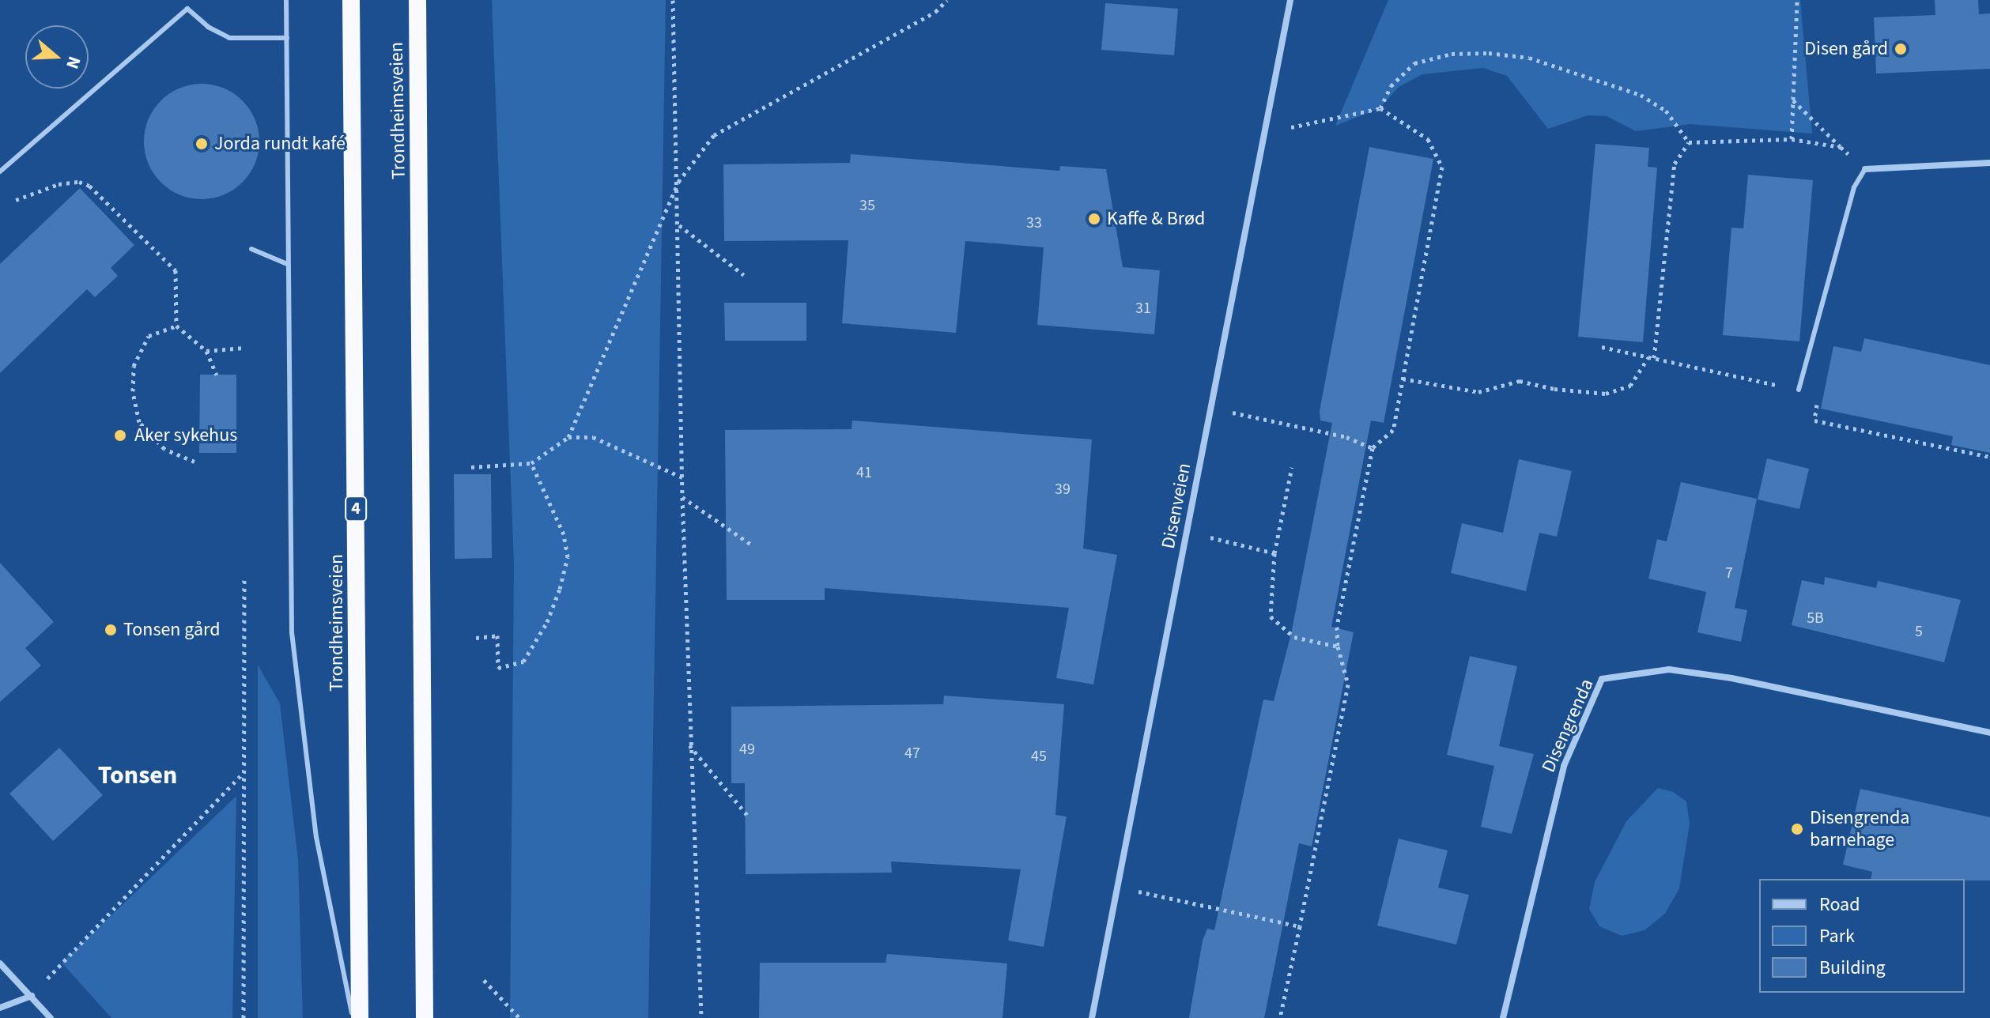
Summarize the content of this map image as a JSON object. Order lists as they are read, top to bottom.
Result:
{
  "streets": {
    "highway": ["Trondheimsveien", "4"],
    "street": ["Disenveien", "Disengrenda"]
  },
  "districts": ["Tonsen"],
  "places": [
    "Disen gård",
    "Jorda rundt kafé",
    "Kaffe & Brød",
    "Aker sykehus",
    "Tonsen gård",
    "Disengrenda barnehage"
  ],
  "house_numbers": [
    "35",
    "33",
    "31",
    "41",
    "39",
    "7",
    "5B",
    "5",
    "49",
    "47",
    "45"
  ],
  "legend": ["Road", "Park", "Building"],
  "north": "right"
}
